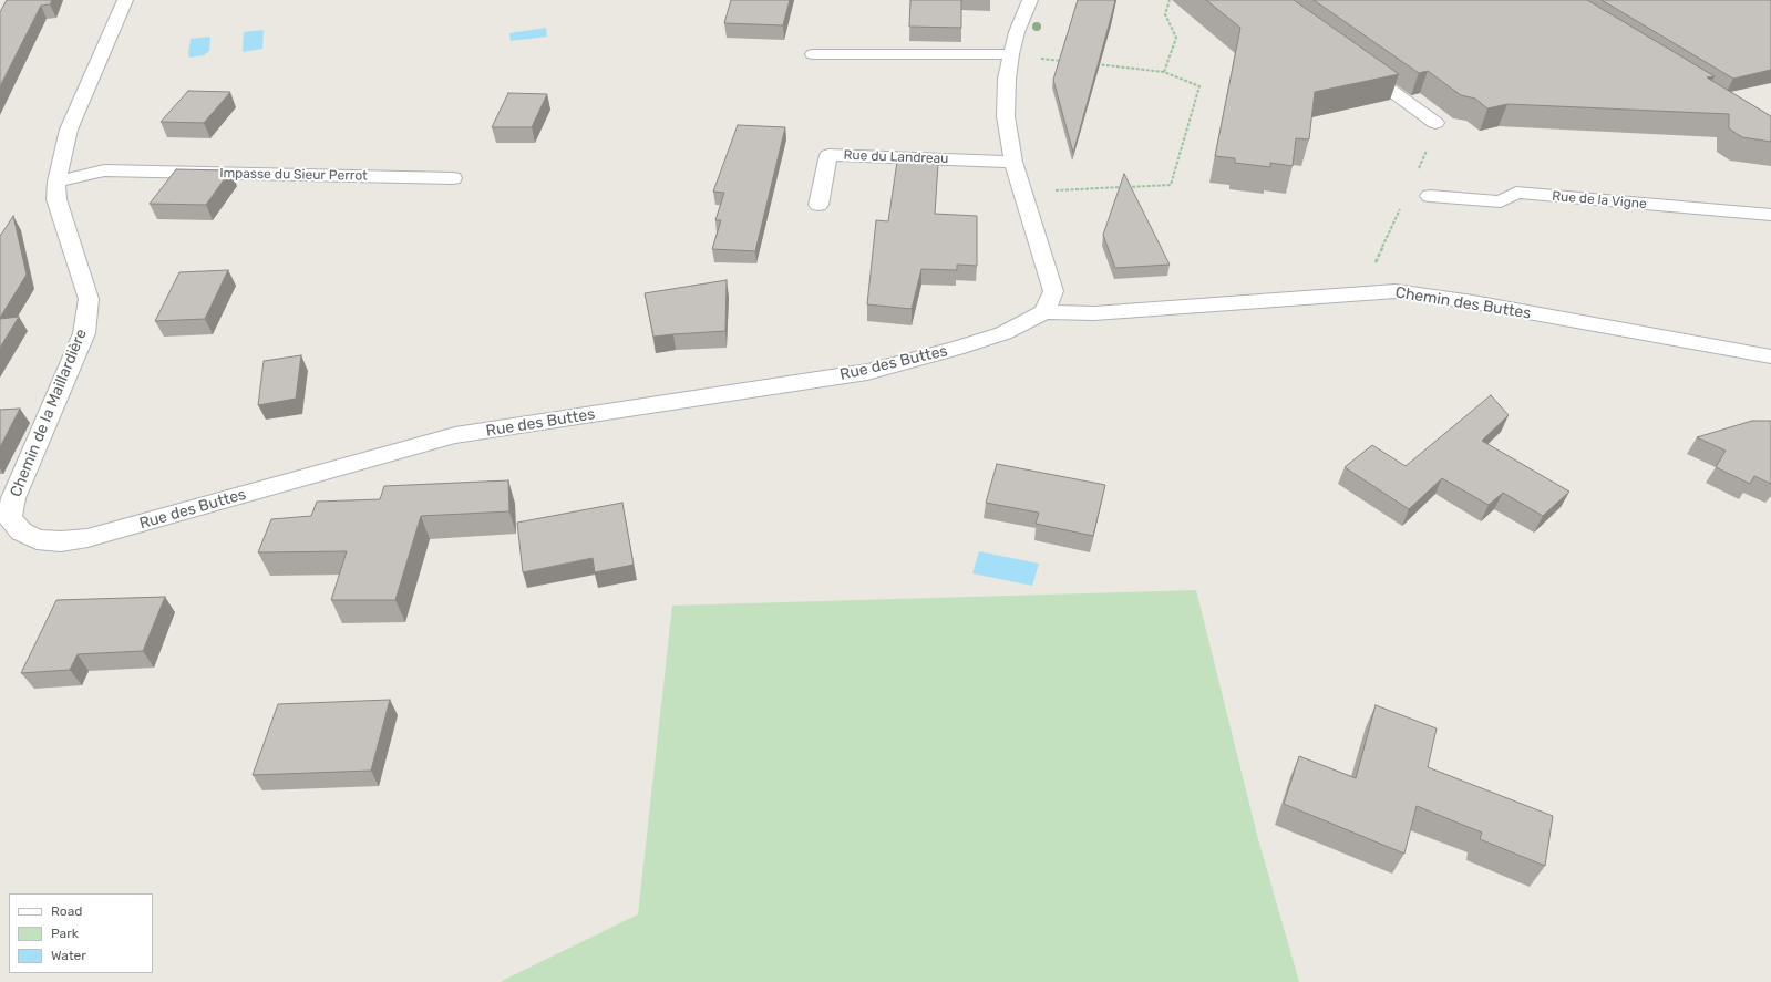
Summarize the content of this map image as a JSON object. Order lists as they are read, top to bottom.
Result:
{
  "streets": {
    "street": [
      "Rue du Landreau",
      "Impasse du Sieur Perrot",
      "Rue de la Vigne",
      "Chemin des Buttes",
      "Rue des Buttes",
      "Chemin de la Maillardière"
    ]
  },
  "crossings": [
    ["Impasse du Sieur Perrot", "Chemin de la Maillardière"],
    ["Chemin des Buttes", "Rue des Buttes"],
    ["Rue des Buttes", "Chemin de la Maillardière"]
  ],
  "legend": ["Road", "Park", "Water"]
}
